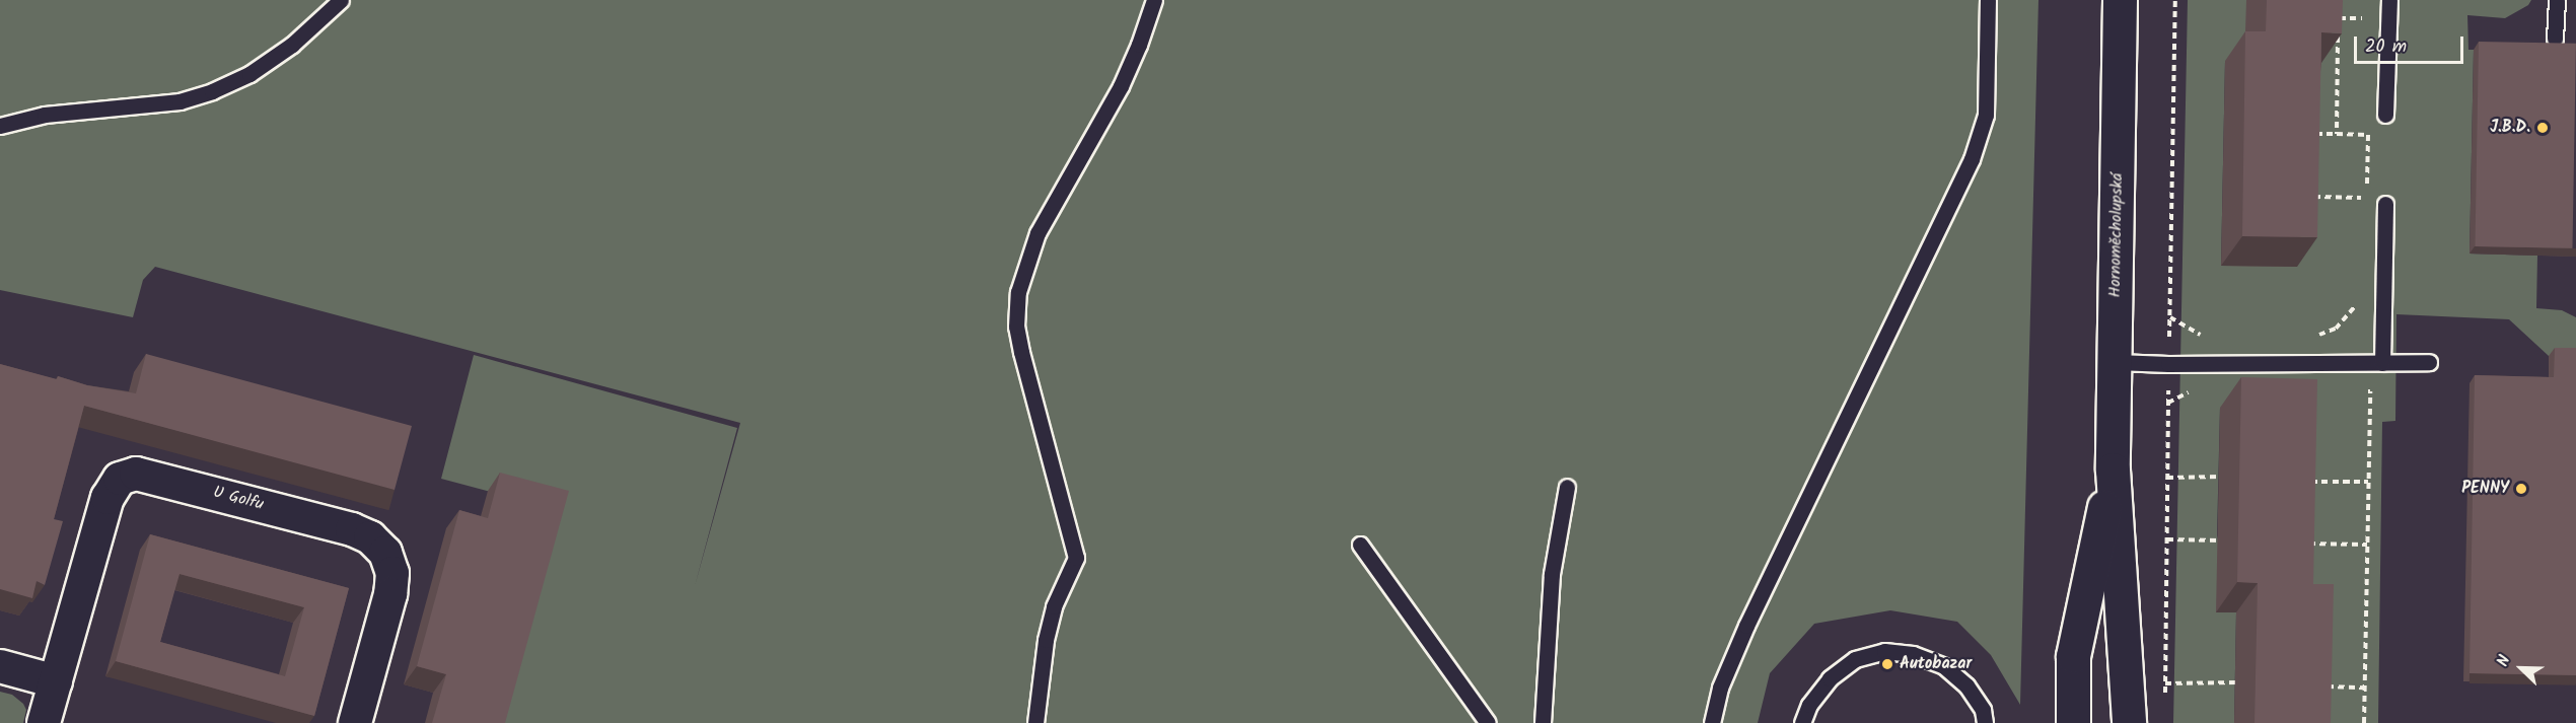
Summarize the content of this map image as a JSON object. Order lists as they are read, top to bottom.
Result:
{
  "streets": {
    "street": ["Hornoměcholupská", "U Golfu"]
  },
  "places": ["J.B.D.", "PENNY", "Autobazar"],
  "scale_bar": "20 m",
  "north": "top left"
}
